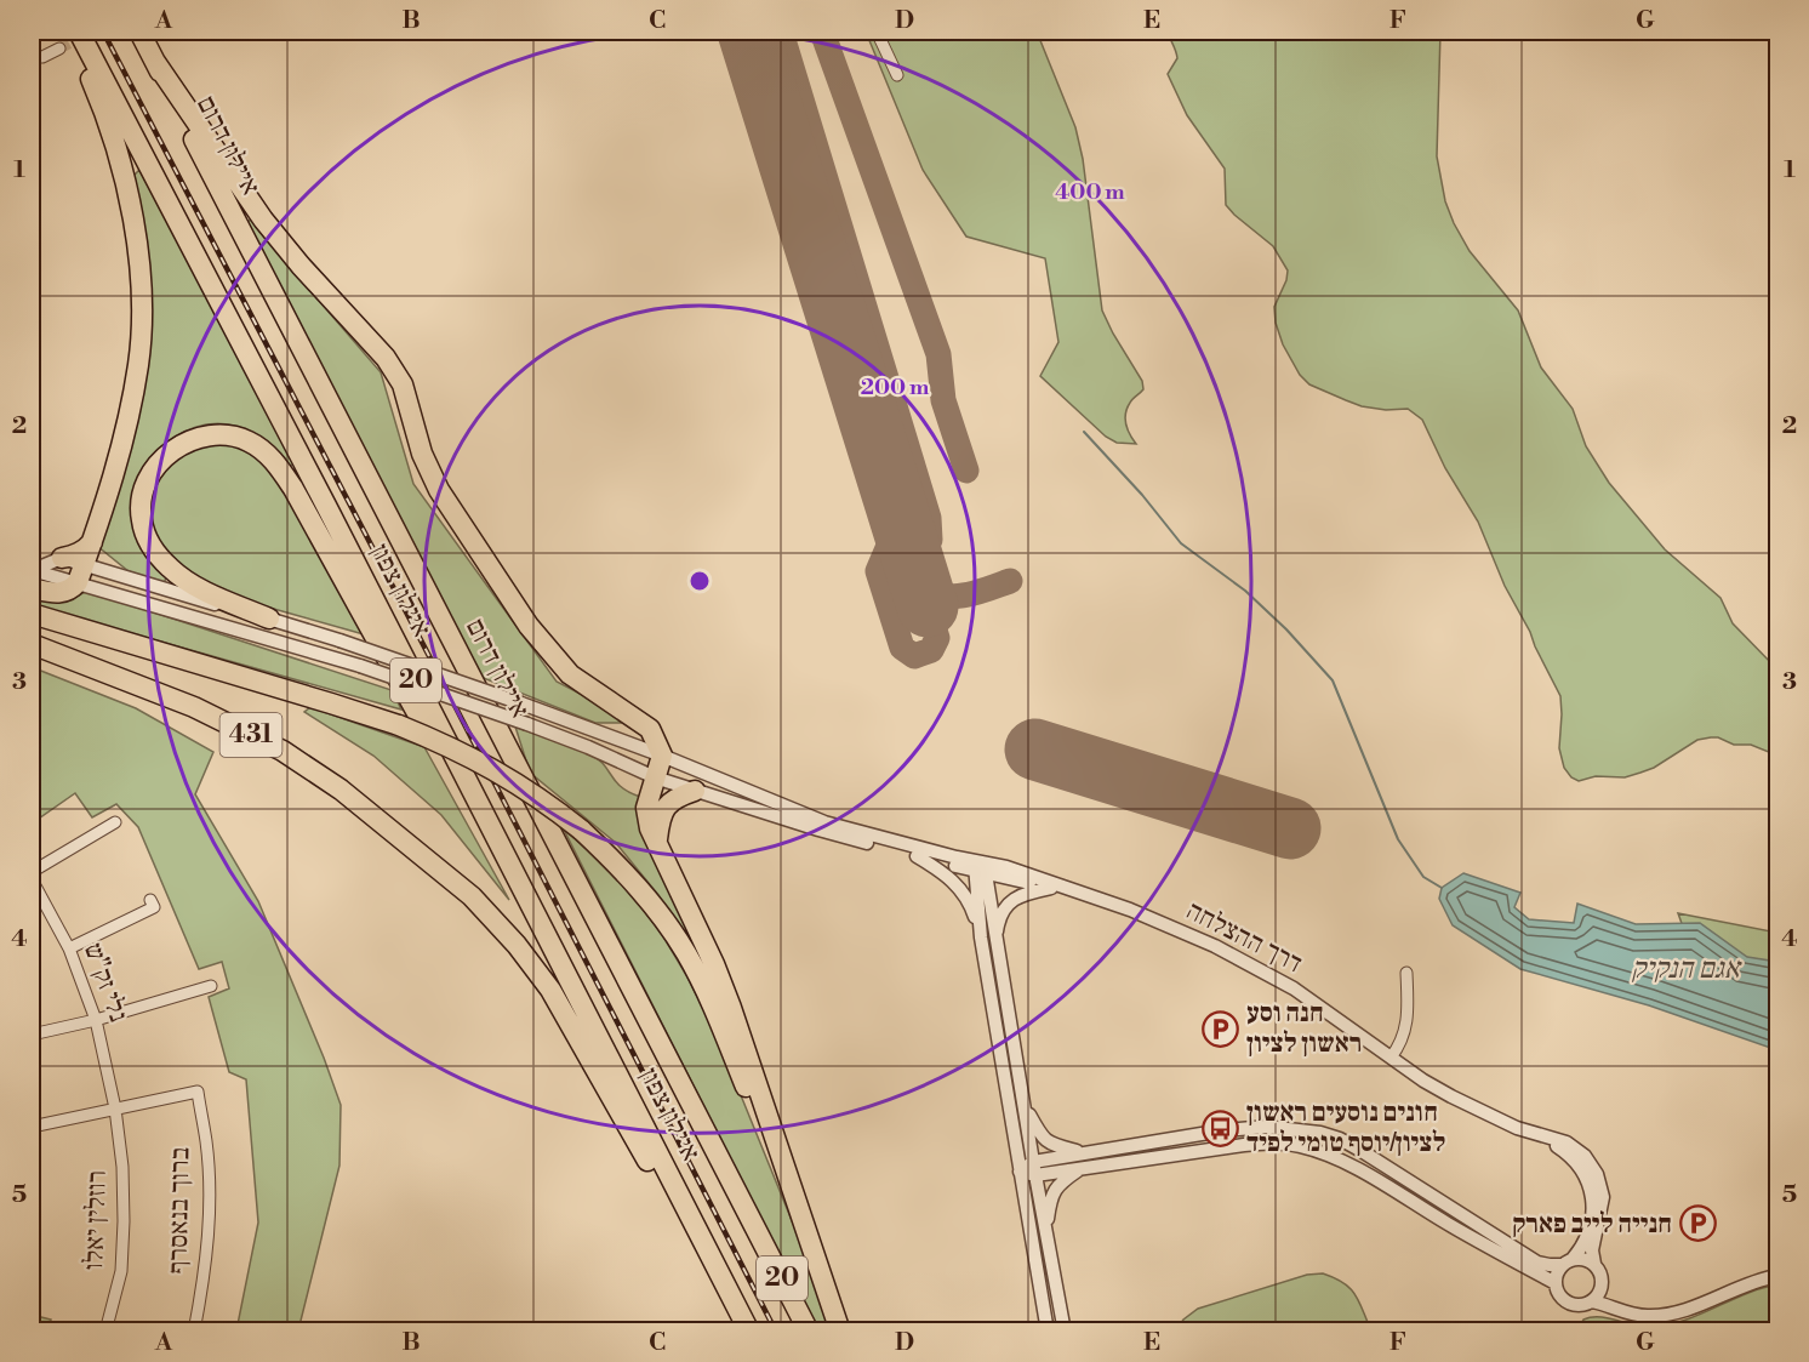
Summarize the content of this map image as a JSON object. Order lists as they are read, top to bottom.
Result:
{
  "streets": {
    "highway": [
      "איילון דרום",
      "איילון צפון",
      "20",
      "431"
    ],
    "street": [
      "דרך ההצלחה",
      "נלי זק\"ש",
      "ברוך בנאסרף",
      "רוזלין יאלו"
    ]
  },
  "crossings": [
    ["איילון צפון", "431"],
    ["נלי זק\"ש", "ברוך בנאסרף"],
    ["נלי זק\"ש", "רוזלין יאלו"],
    ["ברוך בנאסרף", "רוזלין יאלו"]
  ],
  "water": ["אגם הנקיק"],
  "places": {
    "parking": ["חנה וסע ראשון לציון", "חנייה לייב פארק"],
    "bus stop": ["חונים נוסעים ראשון לציון/יוסף טומי לפיד"]
  },
  "grid": {
    "columns": [
      "A",
      "B",
      "C",
      "D",
      "E",
      "F",
      "G"
    ],
    "rows": [
      "1",
      "2",
      "3",
      "4",
      "5"
    ]
  },
  "rings": ["400 m", "200 m"]
}
